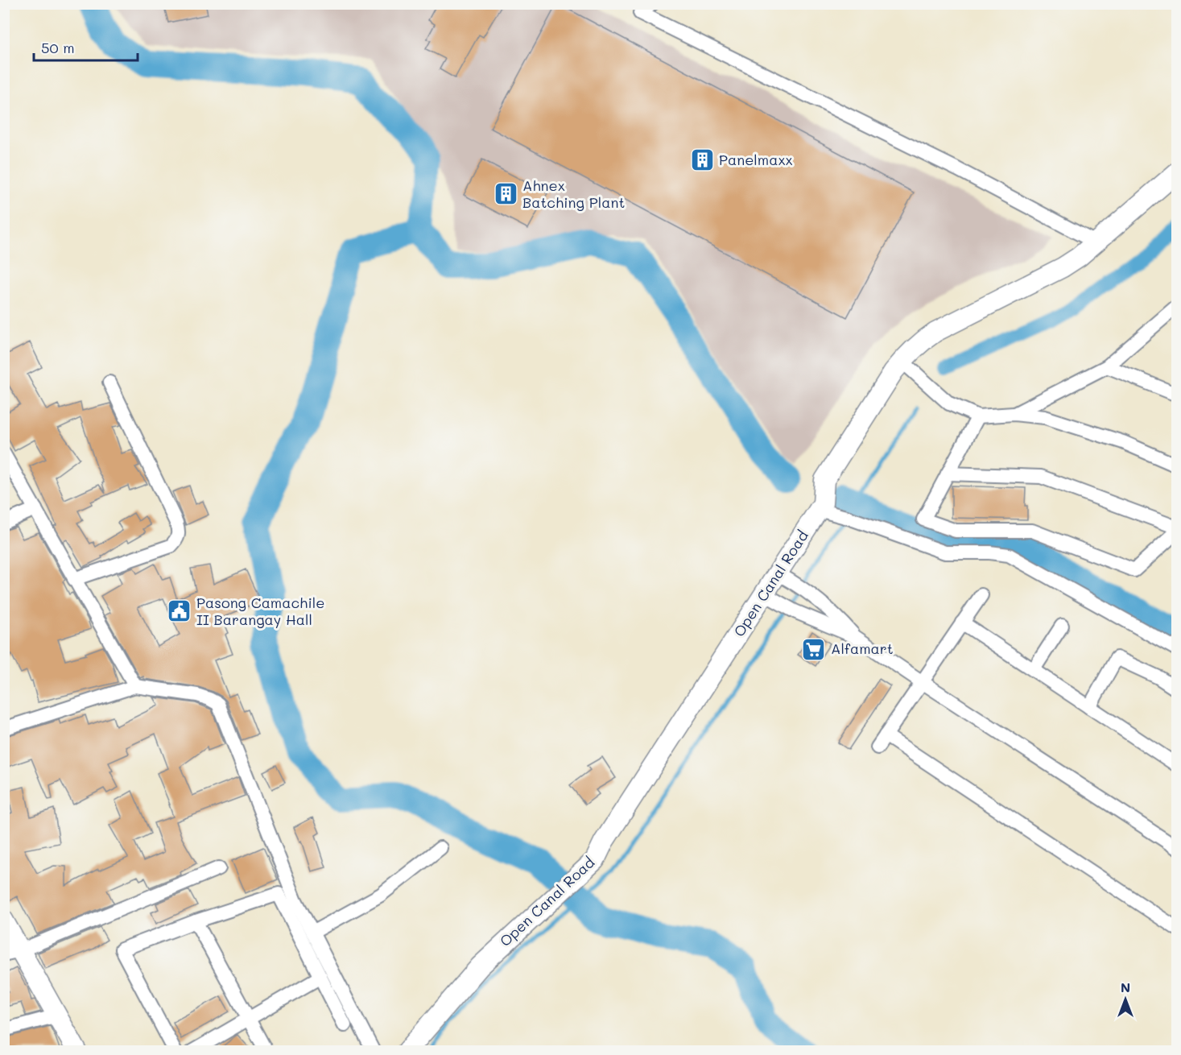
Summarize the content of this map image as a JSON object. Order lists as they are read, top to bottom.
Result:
{
  "streets": {
    "main road": ["Open Canal Road"]
  },
  "places": {
    "building": ["Panelmaxx", "Ahnex Batching Plant"],
    "public building": ["Pasong Camachile II Barangay Hall"],
    "supermarket": ["Alfamart"]
  },
  "scale_bar": "50 m",
  "north": "top"
}
